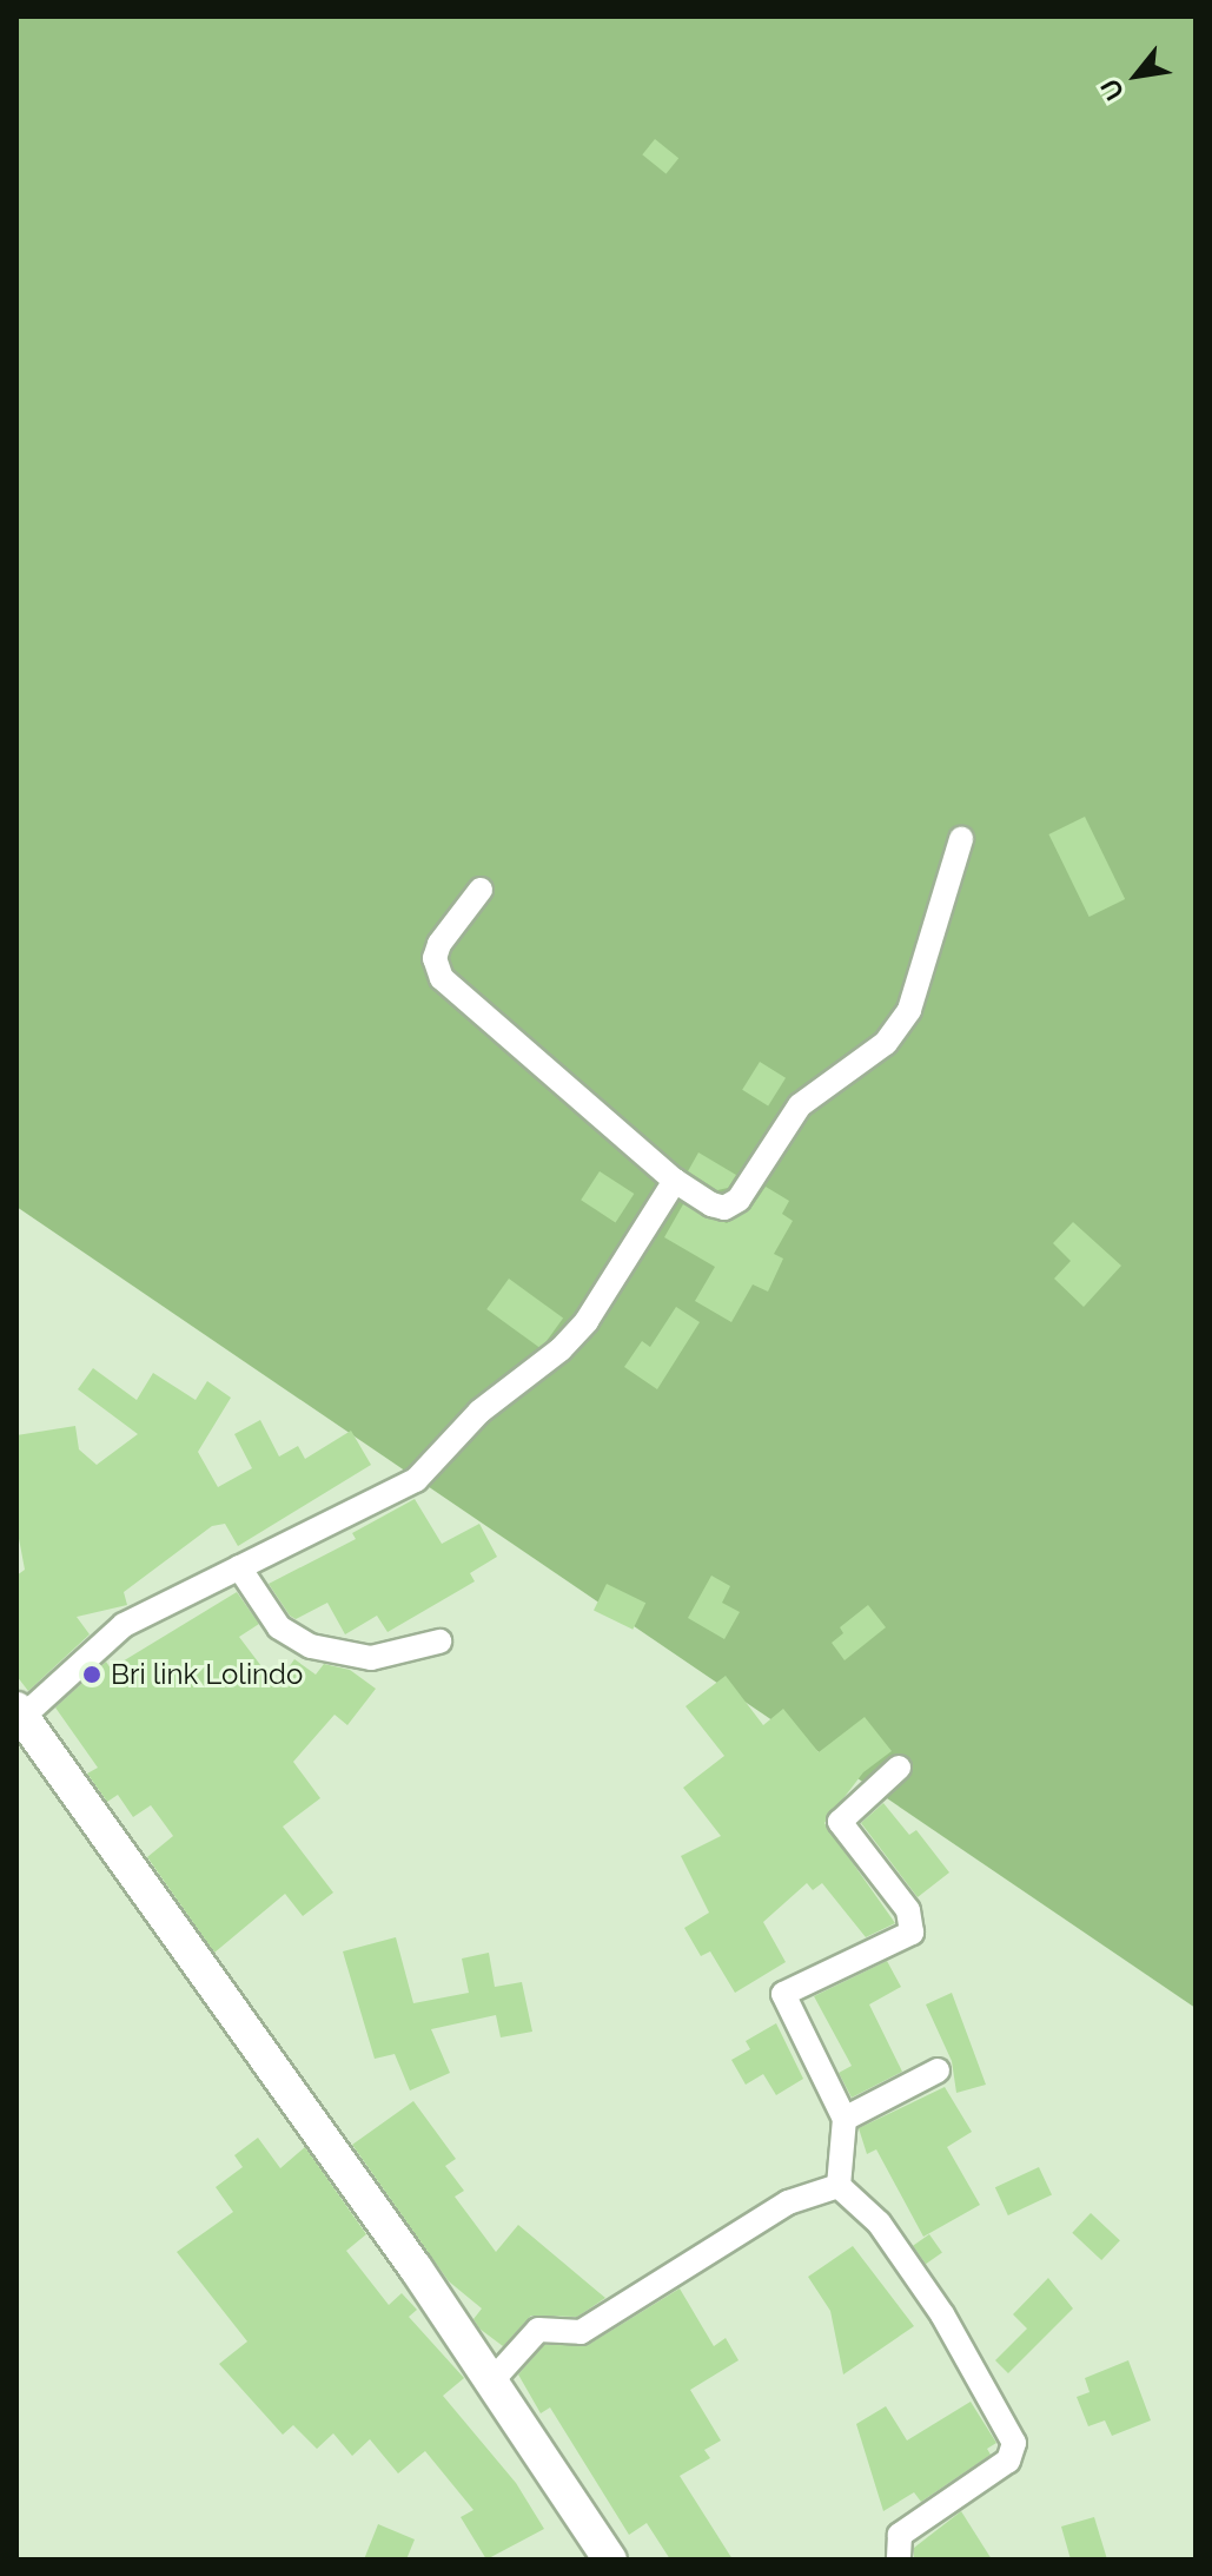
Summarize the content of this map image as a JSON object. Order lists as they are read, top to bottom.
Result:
{
  "places": ["Bri link Lolindo"],
  "north": "bottom left"
}
